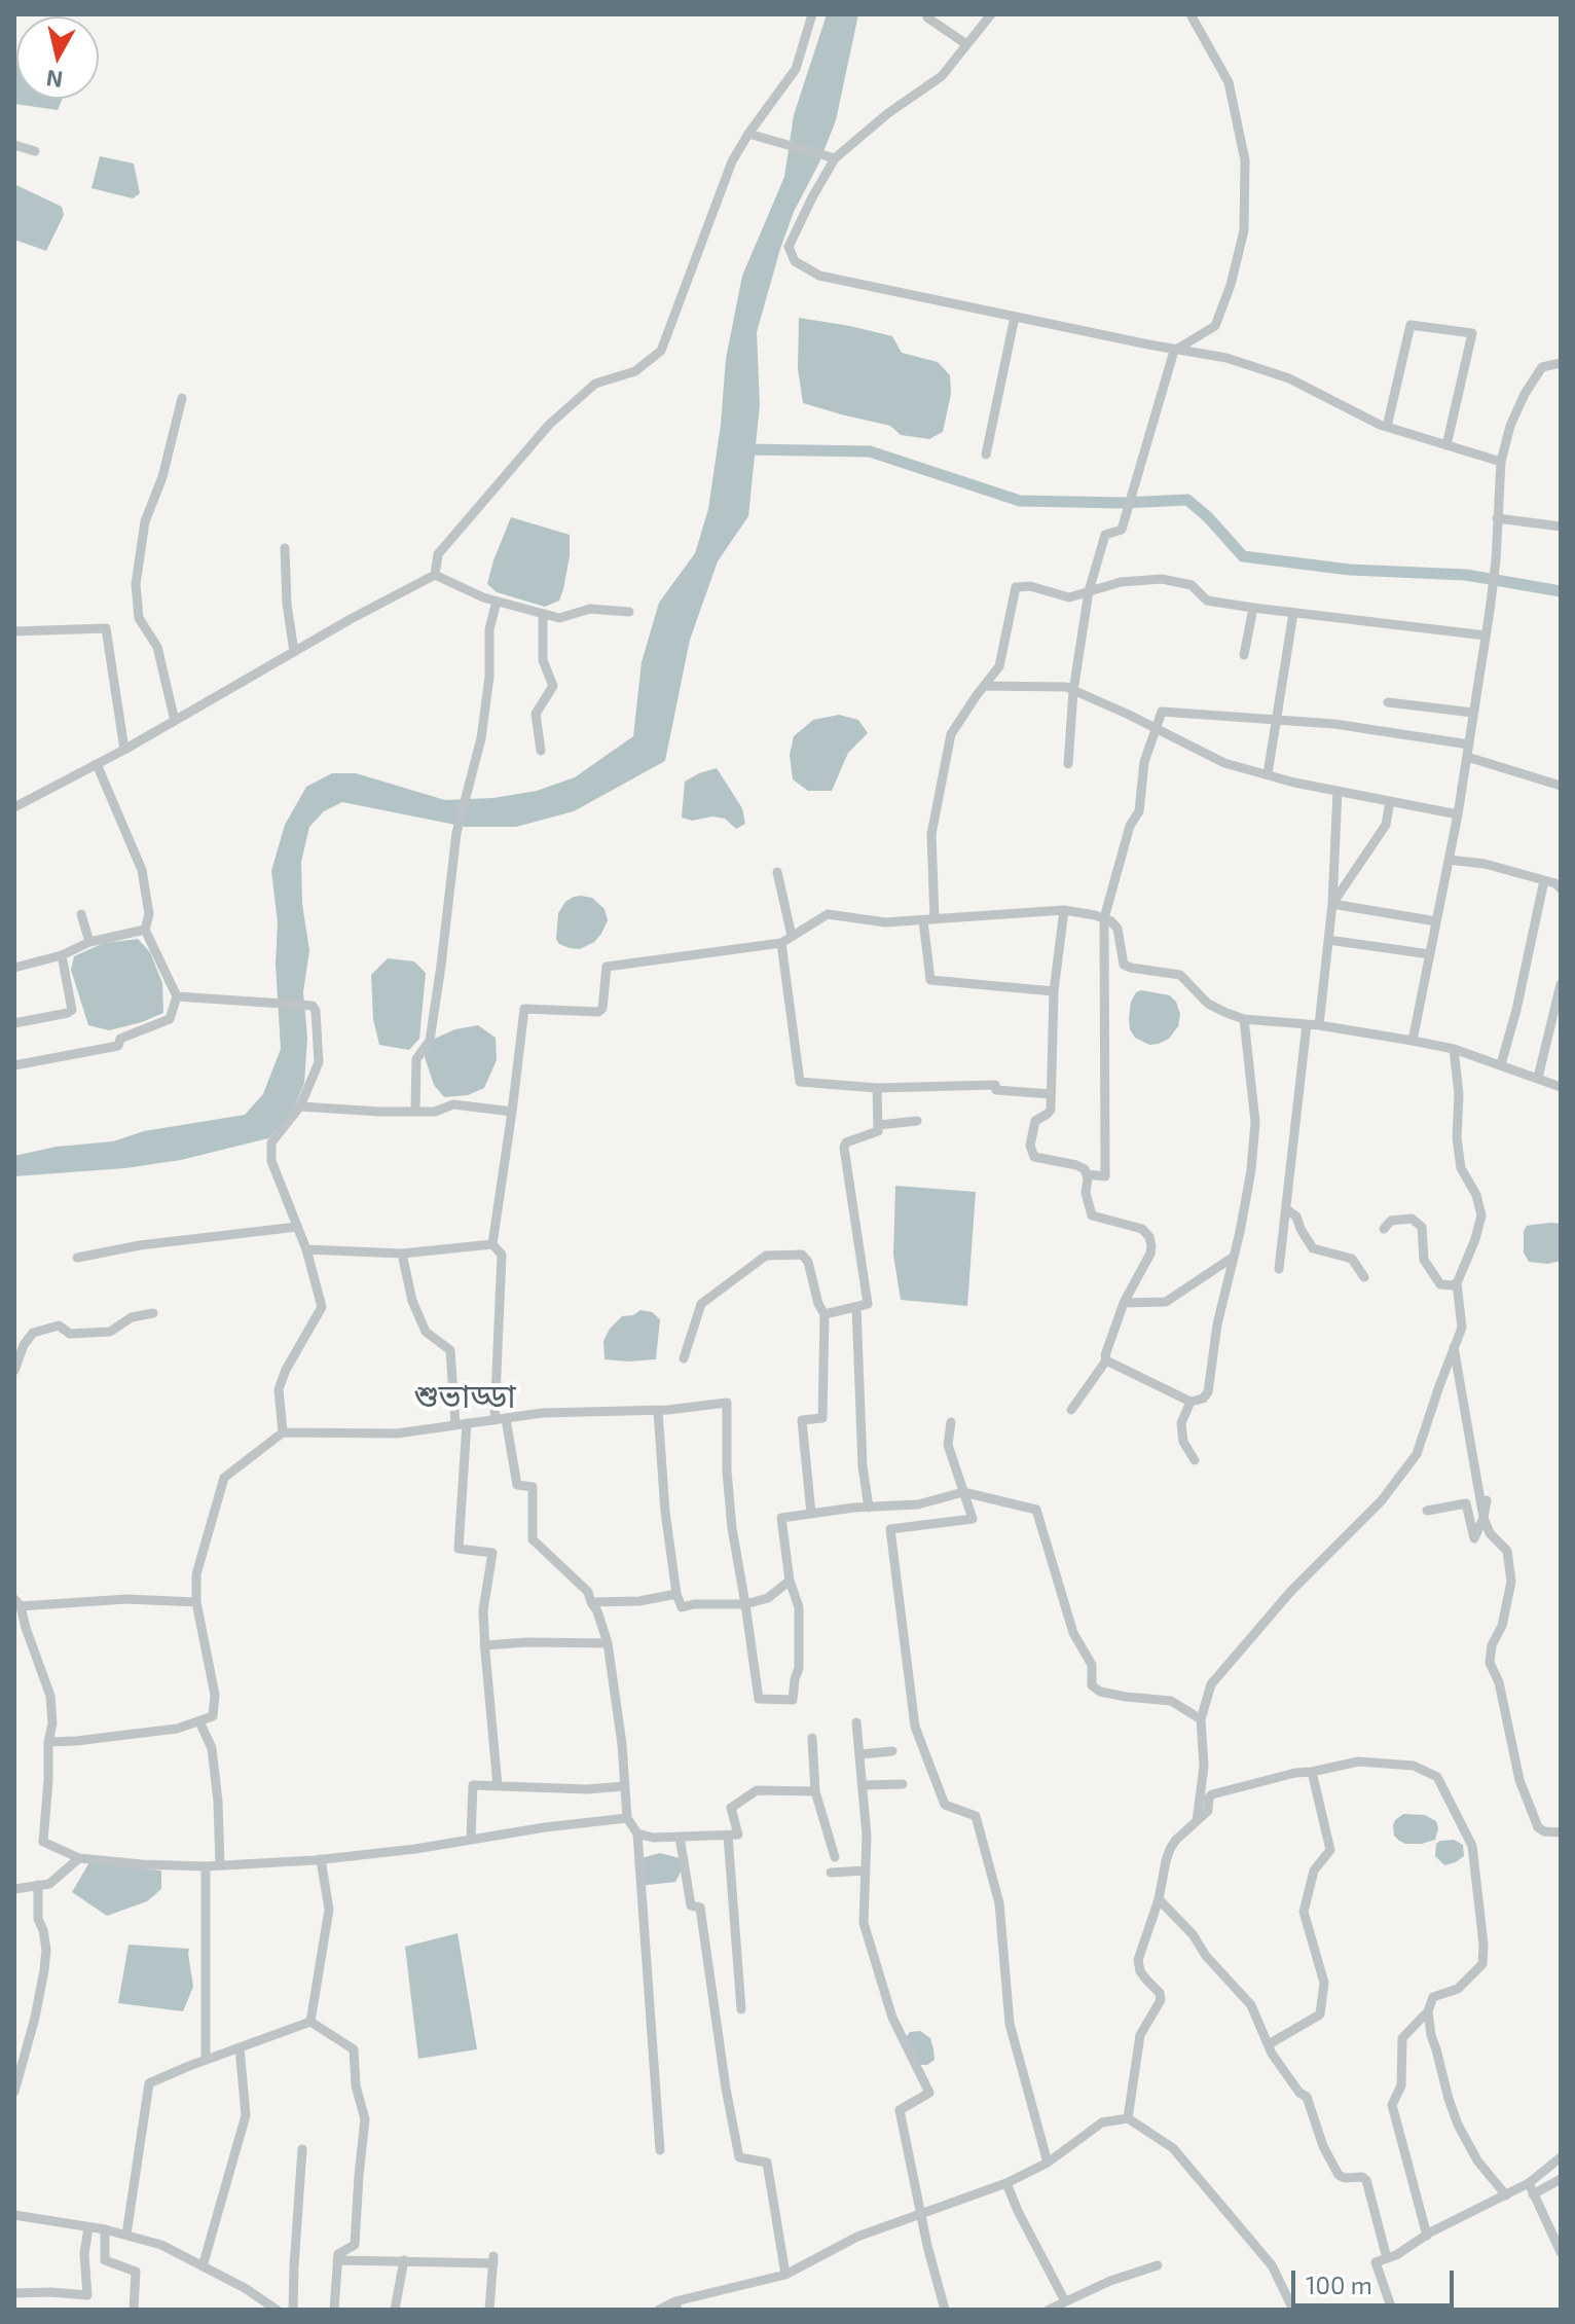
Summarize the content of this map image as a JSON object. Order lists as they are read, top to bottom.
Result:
{
  "districts": ["শুভাড্ডা"],
  "scale_bar": "100 m",
  "north": "bottom"
}
